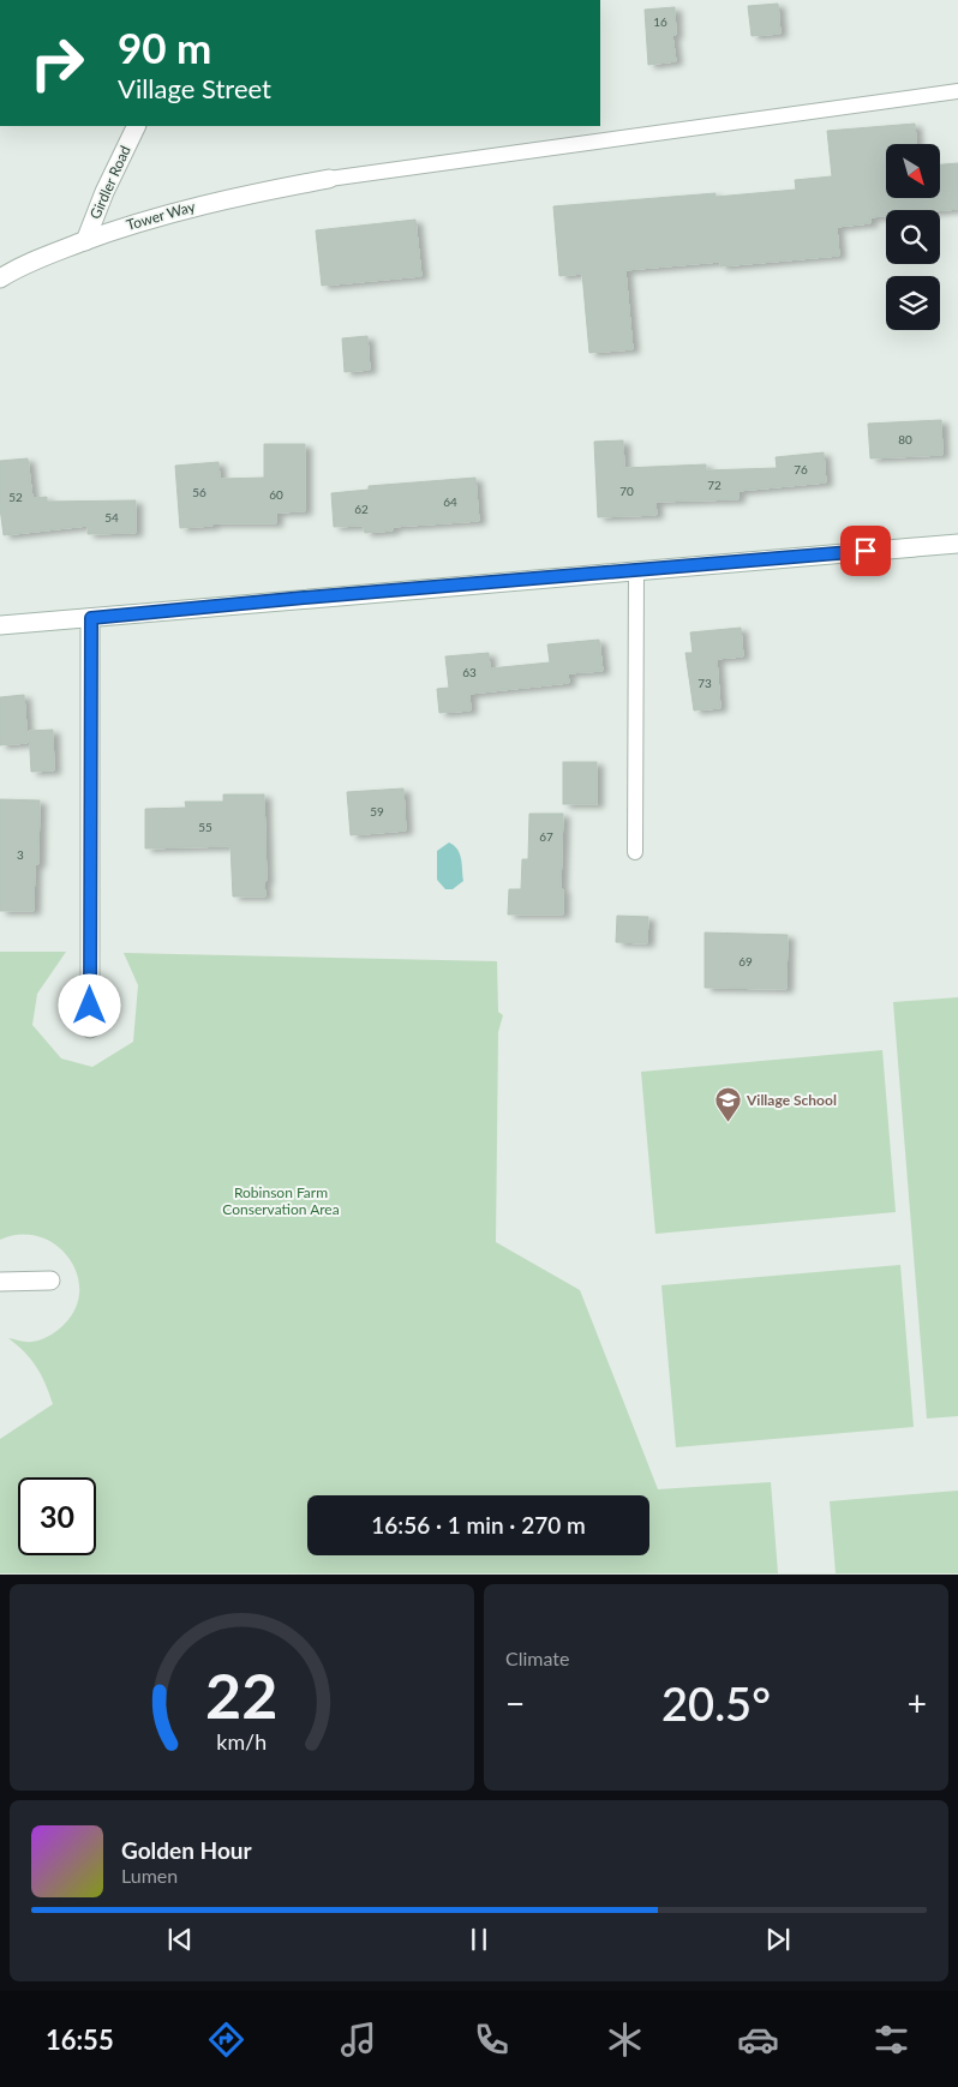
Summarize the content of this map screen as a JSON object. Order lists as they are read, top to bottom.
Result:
{
  "streets": {
    "main road": ["Girdler Road", "Tower Way"]
  },
  "crossings": [
    ["Girdler Road", "Tower Way"]
  ],
  "parks": ["Robinson Farm Conservation Area"],
  "places": {
    "school or university": ["Village School"]
  },
  "house_numbers": [
    "16",
    "80",
    "76",
    "72",
    "70",
    "56",
    "60",
    "52",
    "64",
    "62",
    "54",
    "63",
    "73",
    "59",
    "55",
    "67",
    "3",
    "69"
  ],
  "north": "bottom right",
  "page": {
    "turn": ["90 m", "Village Street"],
    "limit": "30",
    "trip": "16:56 · 1 min · 270 m",
    "tile": "Climate",
    "heat": ["−", "20.5°", "+"],
    "song": ["Golden Hour", "Lumen"],
    "tabs": "16:55",
    "gauge": ["22", "km/h"]
  }
}
